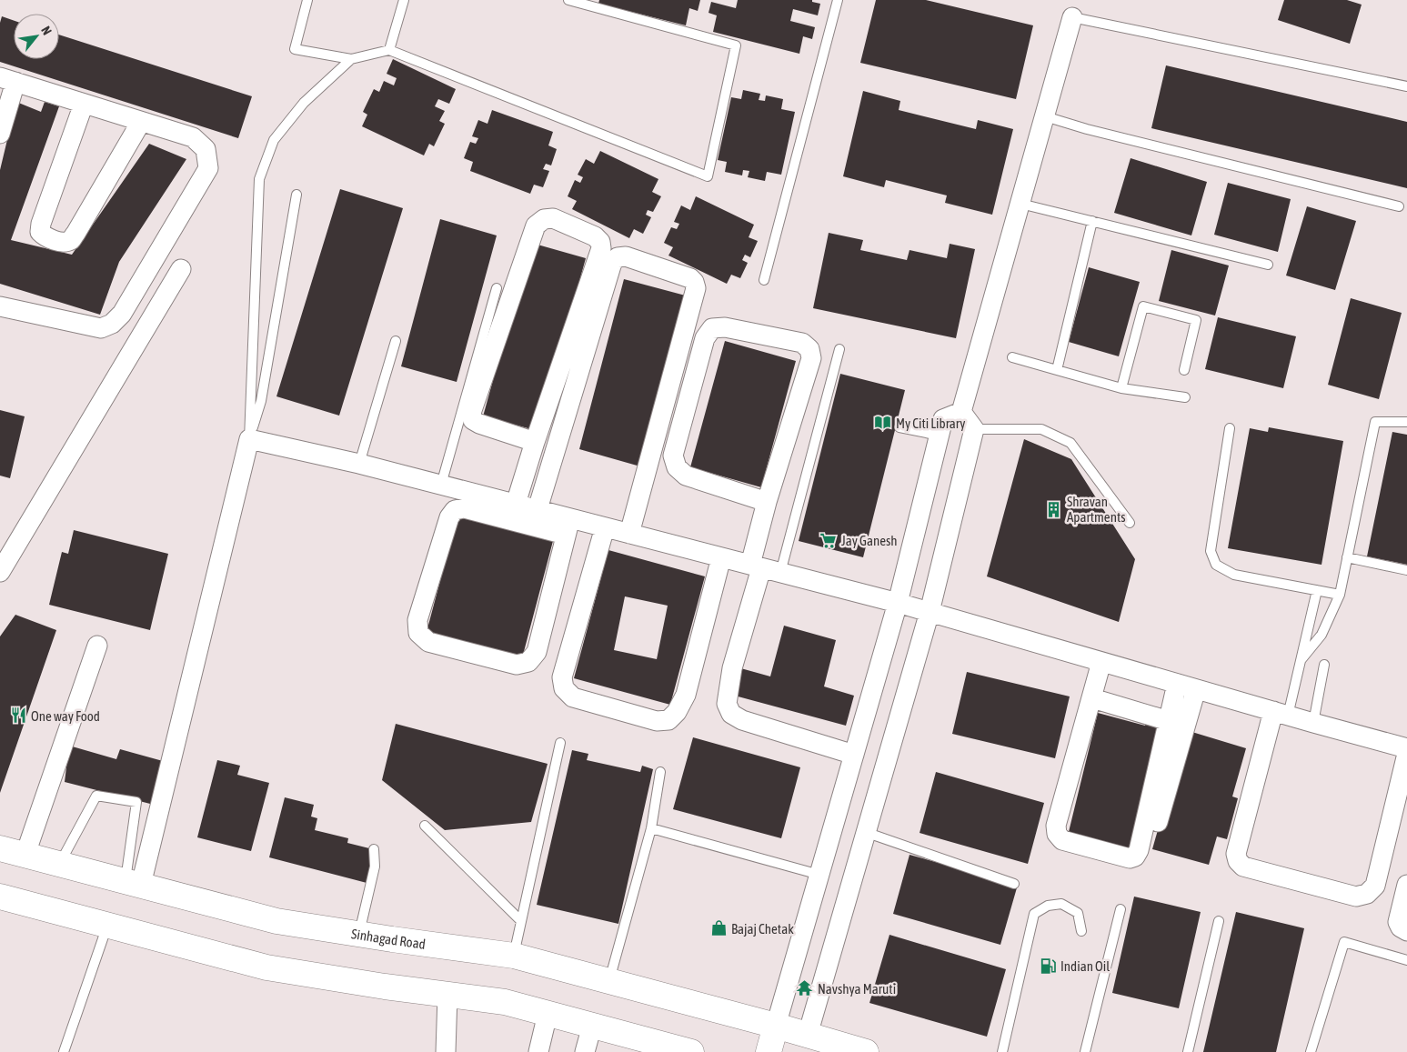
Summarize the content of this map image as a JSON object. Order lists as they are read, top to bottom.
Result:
{
  "streets": {
    "main road": ["Sinhagad Road"]
  },
  "places": {
    "library": ["My Citi Library"],
    "building": ["Shravan Apartments"],
    "supermarket": ["Jay Ganesh"],
    "restaurant": ["One way Food"],
    "shop": ["Bajaj Chetak"],
    "fuel station": ["Indian Oil"],
    "temple": ["Navshya Maruti"]
  },
  "north": "top right"
}
